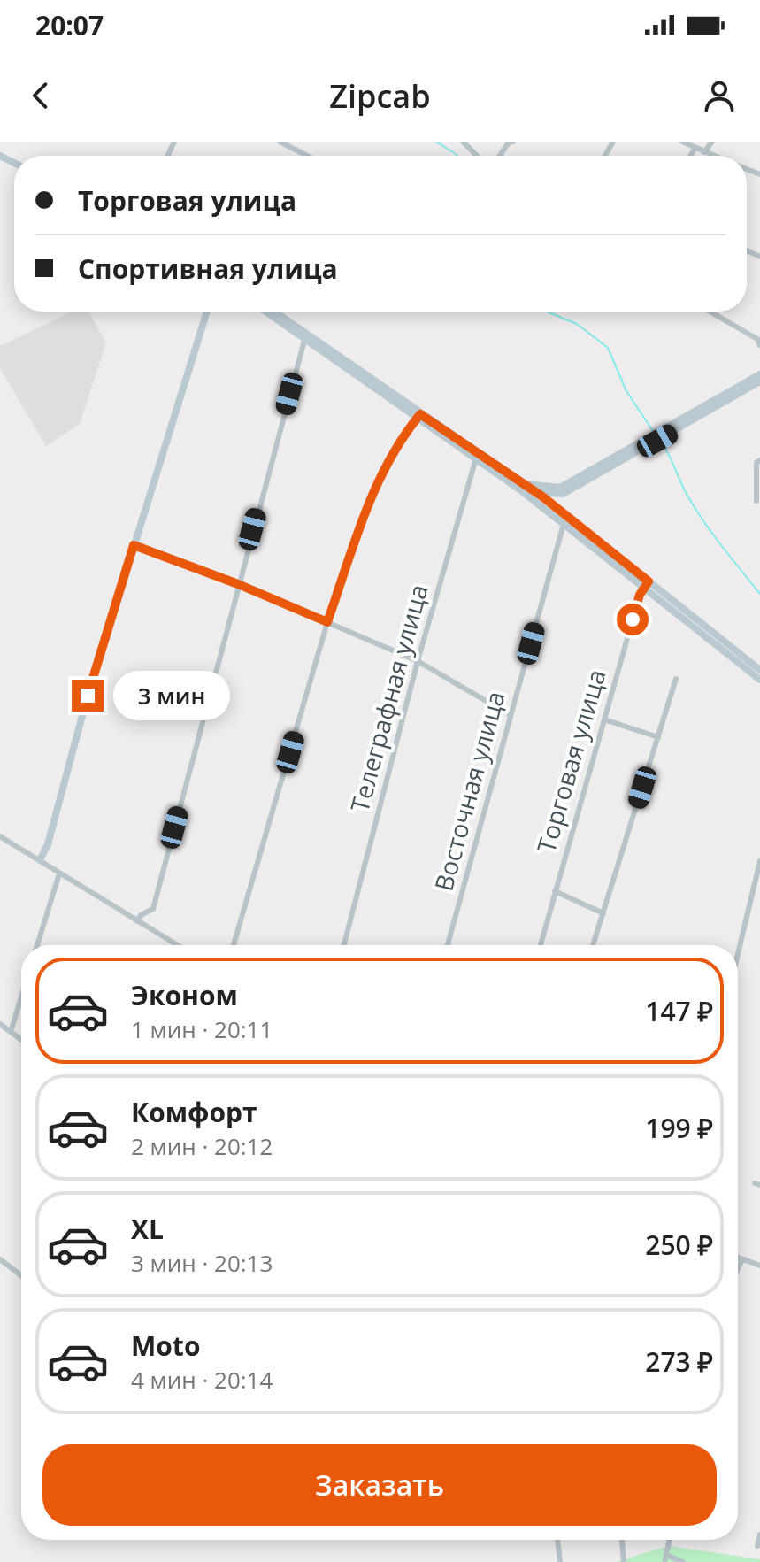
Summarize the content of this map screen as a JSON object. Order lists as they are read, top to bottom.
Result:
{
  "streets": {
    "street": ["Телеграфная улица", "Торговая улица", "Восточная улица"]
  },
  "page": {
    "status": "20:07",
    "header": "Zipcab",
    "banner": ["Торговая улица", "Спортивная улица"],
    "bubble": "3 мин",
    "list": [
      {
        "name": "Эконом",
        "note": "1 мин · 20:11",
        "value": "147 ₽"
      },
      {
        "name": "Комфорт",
        "note": "2 мин · 20:12",
        "value": "199 ₽"
      },
      {
        "name": "XL",
        "note": "3 мин · 20:13",
        "value": "250 ₽"
      },
      {
        "name": "Moto",
        "note": "4 мин · 20:14",
        "value": "273 ₽"
      }
    ],
    "buttons": "Заказать"
  }
}
